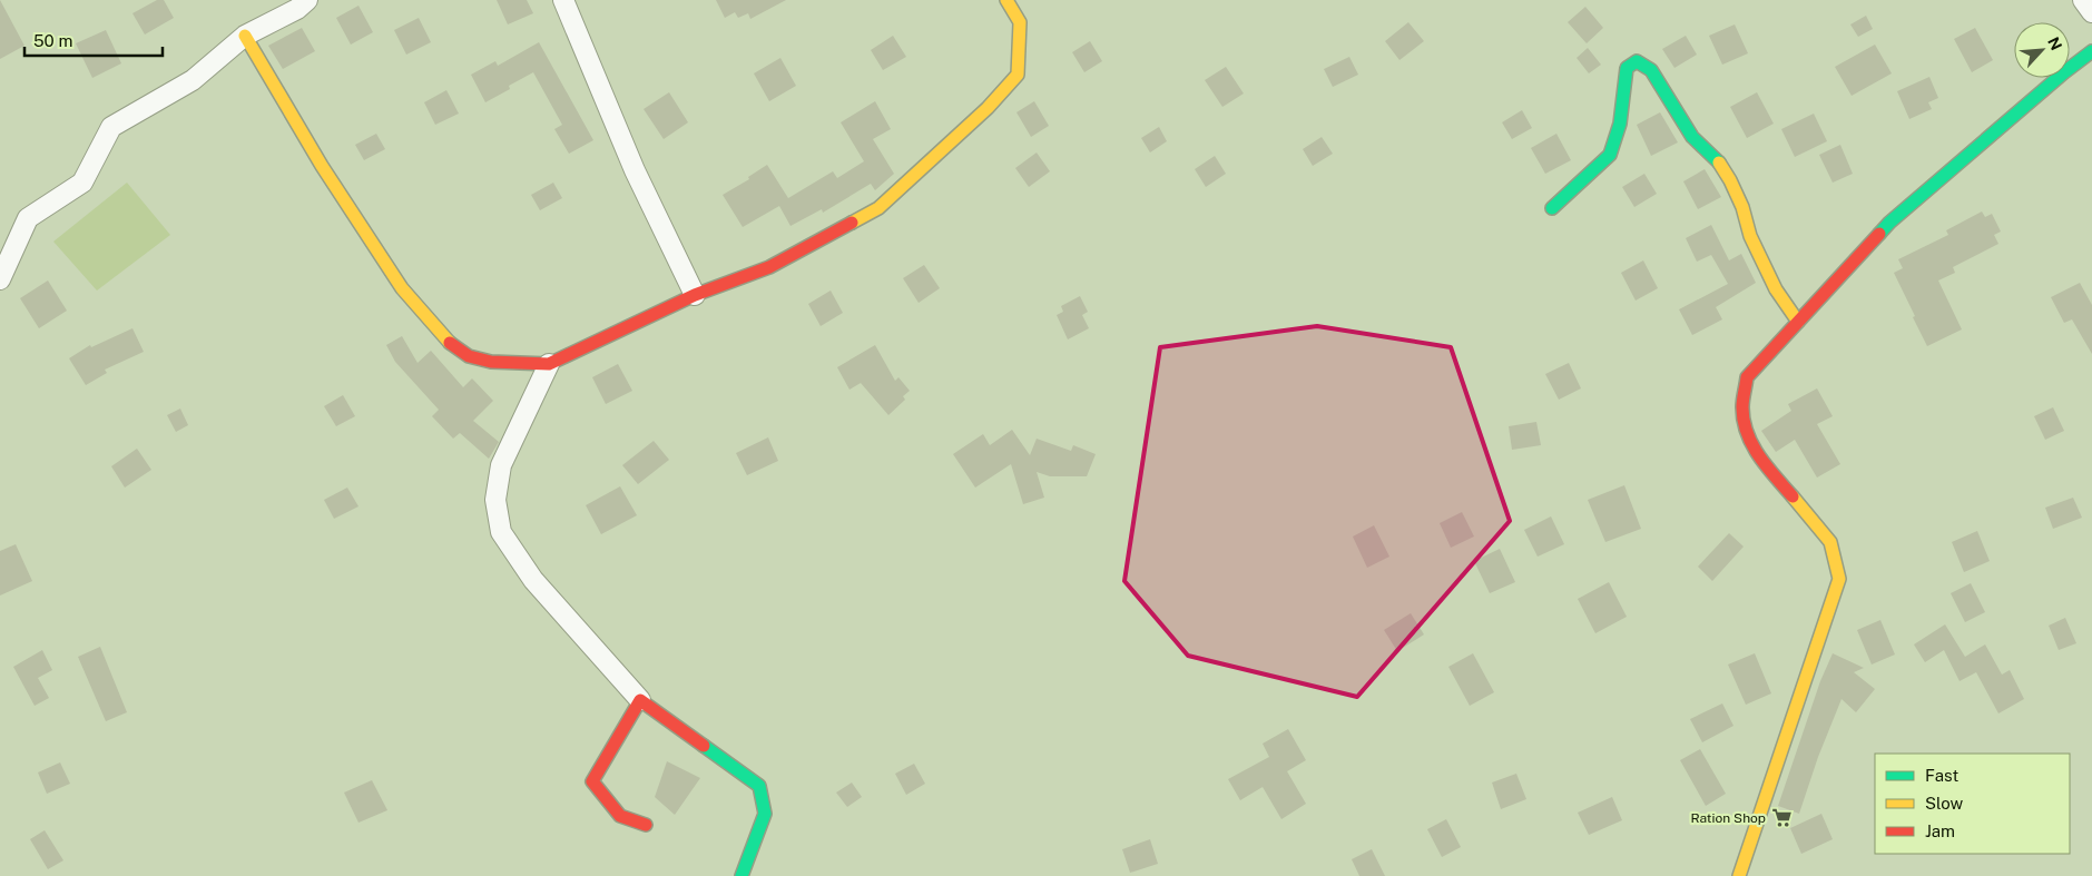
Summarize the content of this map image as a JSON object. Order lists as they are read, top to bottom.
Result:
{
  "places": {
    "supermarket": ["Ration Shop"]
  },
  "legend": ["Fast", "Slow", "Jam"],
  "scale_bar": "50 m",
  "north": "top right"
}
